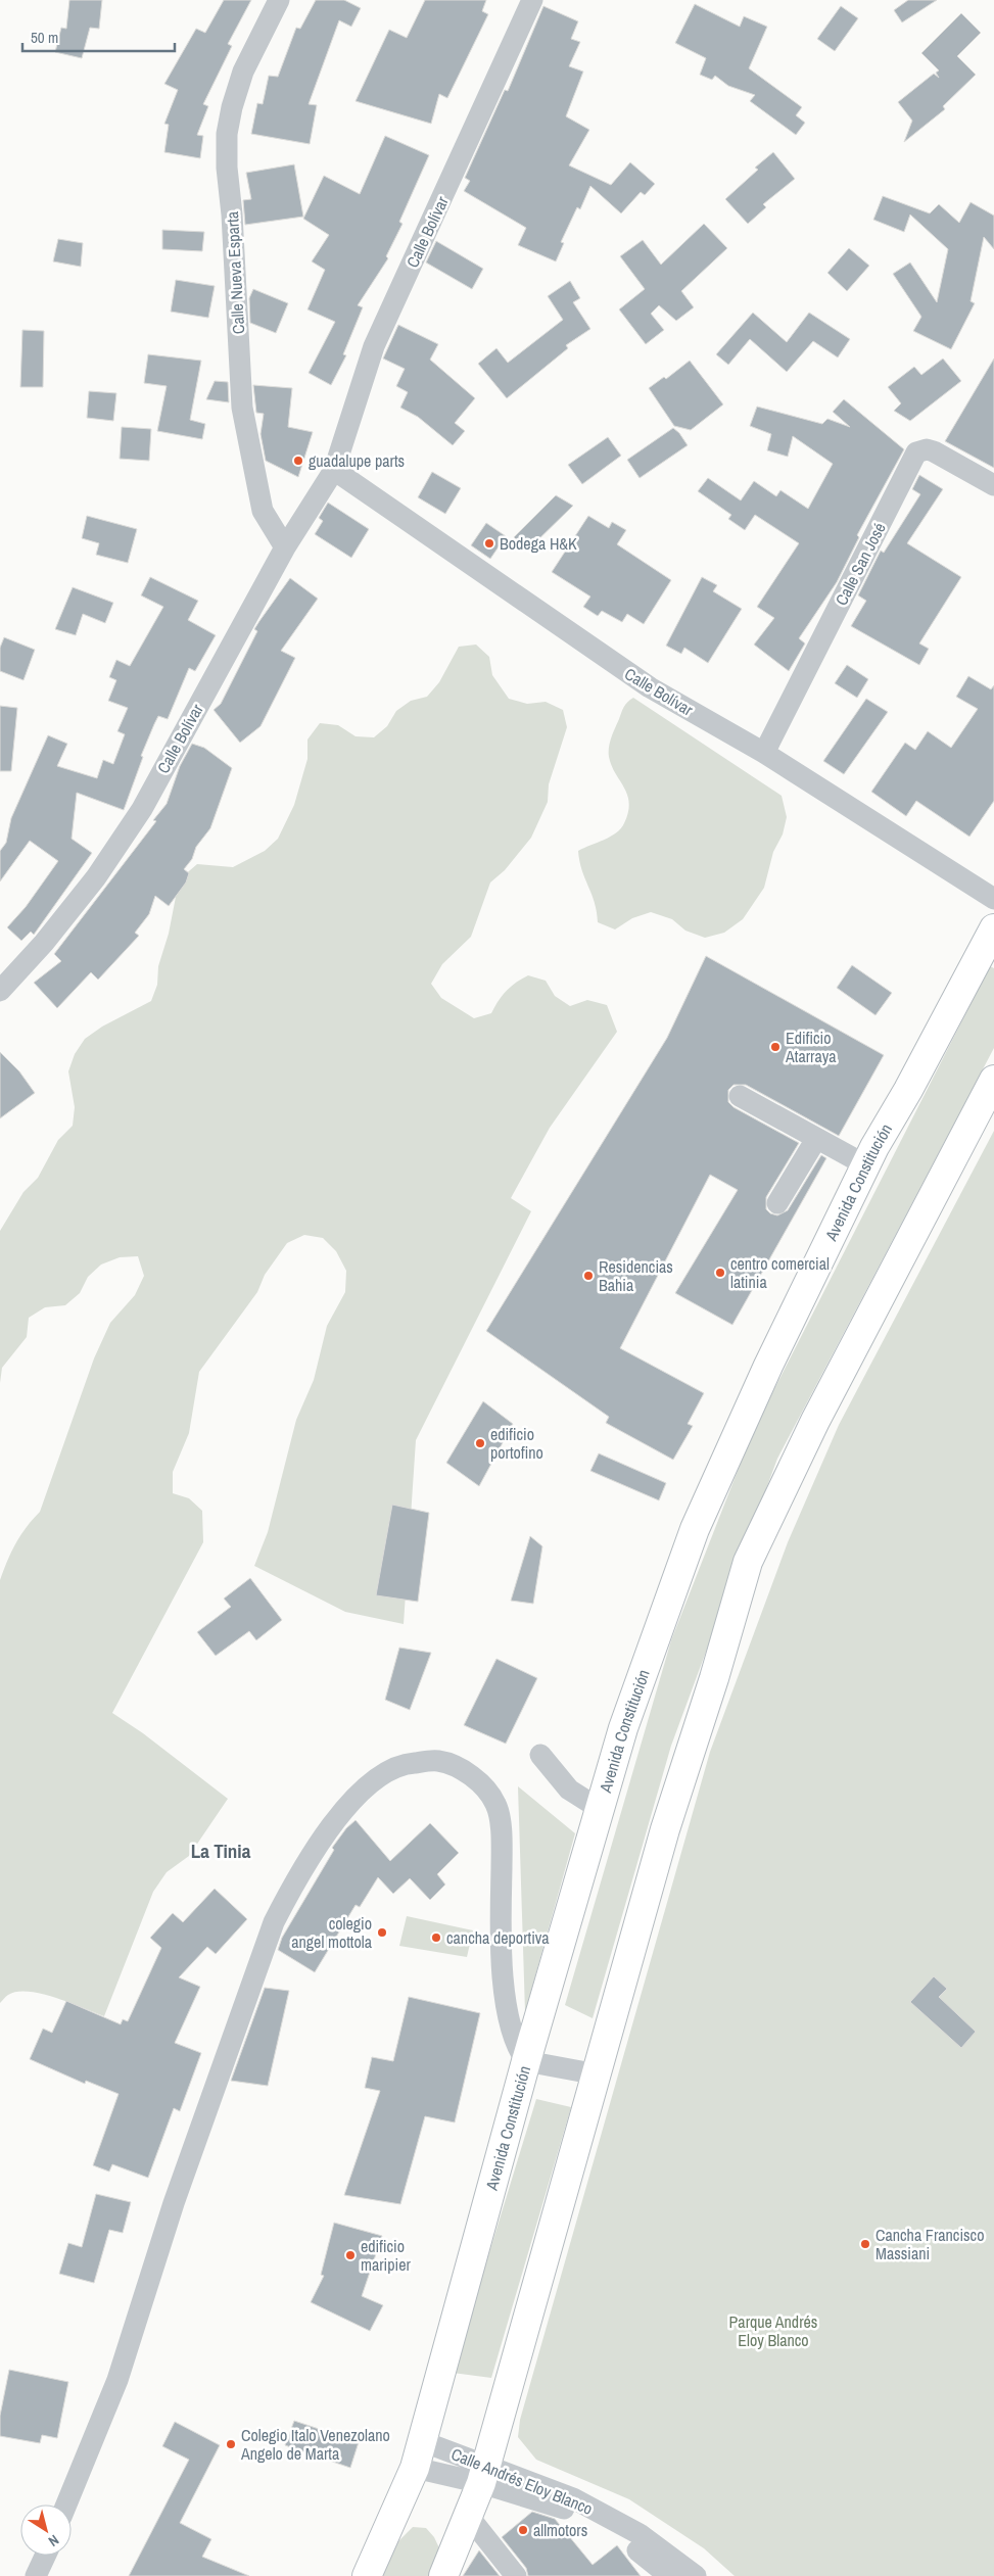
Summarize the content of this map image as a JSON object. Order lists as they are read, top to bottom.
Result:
{
  "streets": {
    "main road": ["Avenida Constitución"],
    "street": [
      "Calle Bolívar",
      "Calle Nueva Esparta",
      "Calle San José",
      "Calle Andrés Eloy Blanco"
    ]
  },
  "crossings": [
    ["Calle Bolívar", "Calle Nueva Esparta"],
    ["Calle Bolívar", "Calle San José"],
    ["Avenida Constitución", "Calle Andrés Eloy Blanco"]
  ],
  "districts": ["La Tinia"],
  "parks": ["Parque Andrés Eloy Blanco"],
  "places": [
    "guadalupe parts",
    "Bodega H&K",
    "Edificio Atarraya",
    "centro comercial latinia",
    "Residencias Bahia",
    "edificio portofino",
    "colegio angel mottola",
    "cancha deportiva",
    "Cancha Francisco Massiani",
    "edificio maripier",
    "Colegio Italo Venezolano Angelo de Marta",
    "allmotors"
  ],
  "scale_bar": "50 m",
  "north": "bottom right"
}
